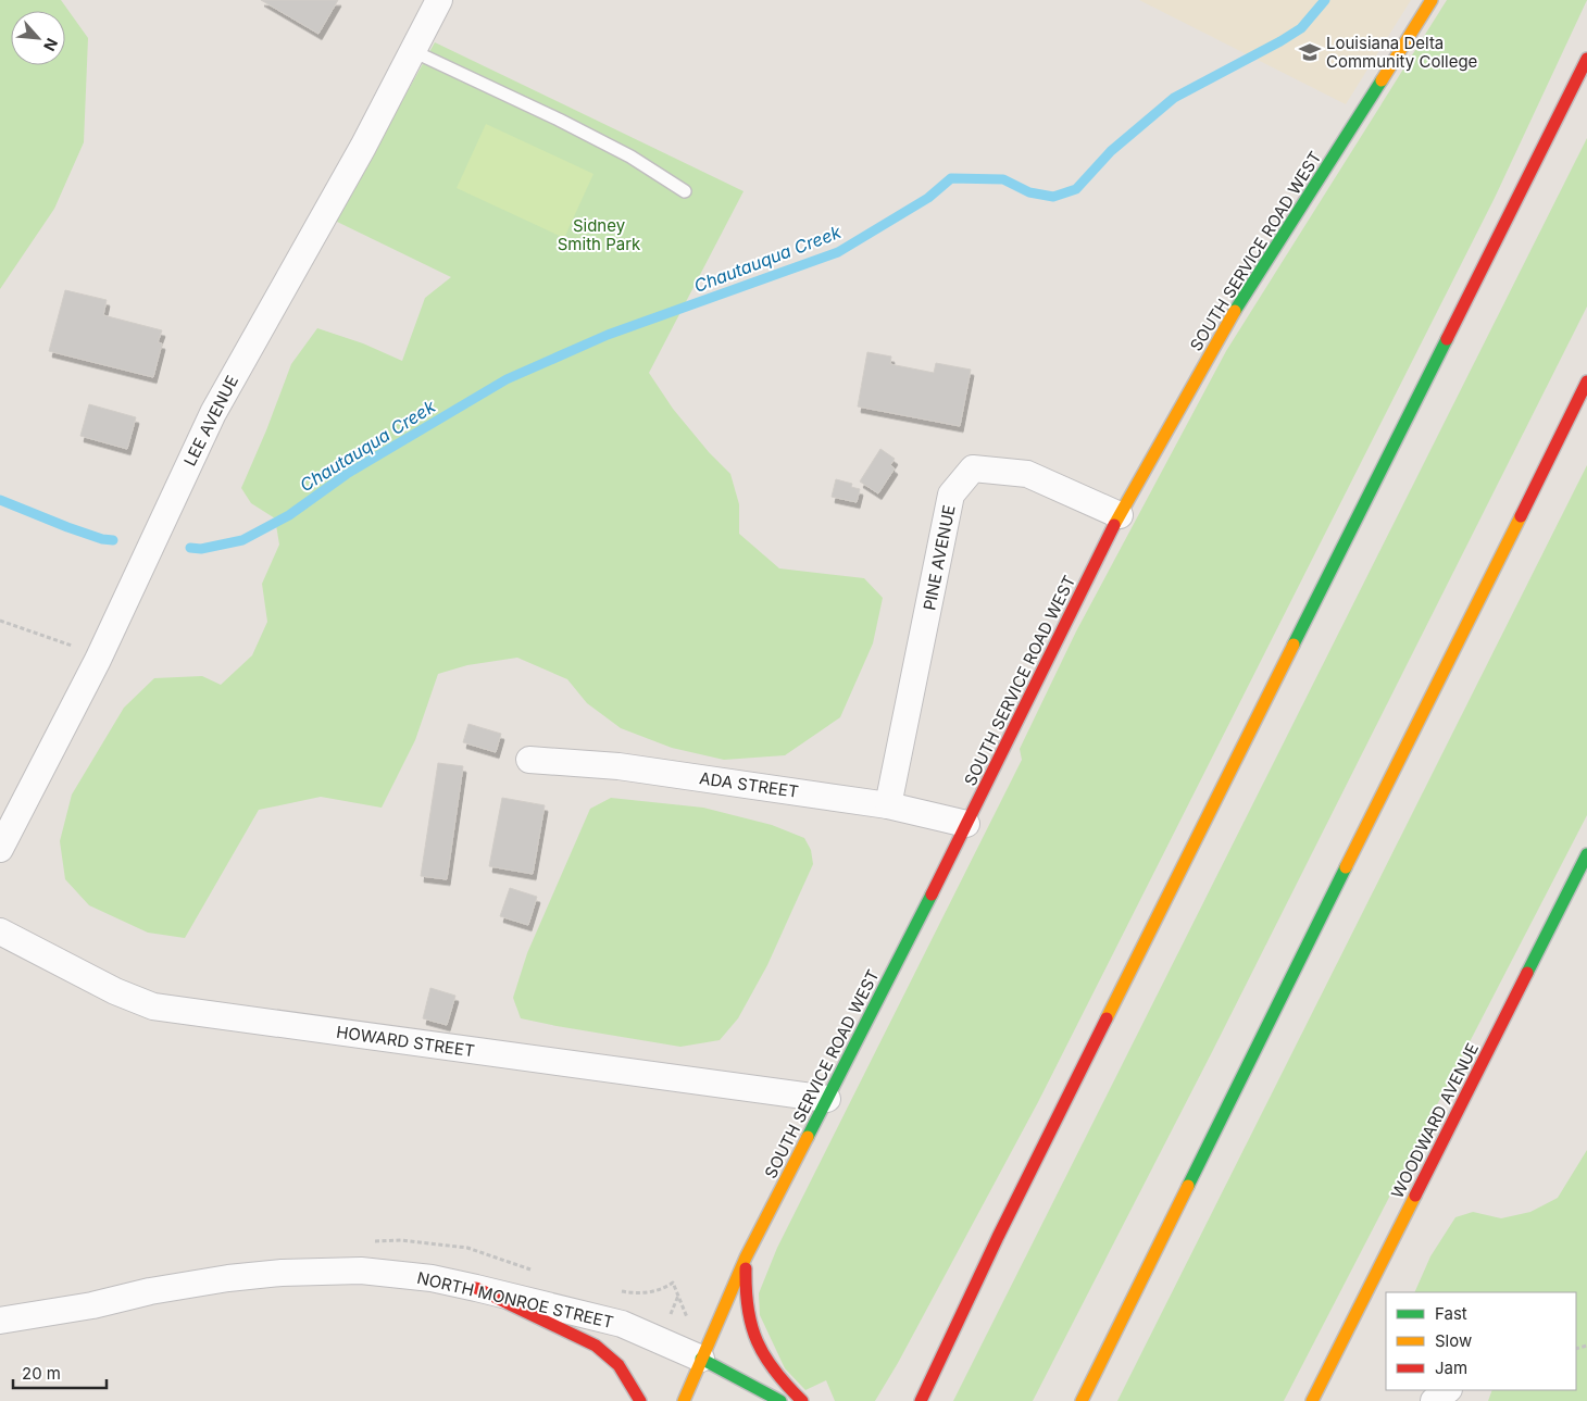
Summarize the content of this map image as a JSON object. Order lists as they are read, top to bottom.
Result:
{
  "streets": {
    "main road": ["SOUTH SERVICE ROAD WEST", "WOODWARD AVENUE"],
    "street": [
      "LEE AVENUE",
      "PINE AVENUE",
      "ADA STREET",
      "HOWARD STREET",
      "NORTH MONROE STREET"
    ]
  },
  "crossings": [
    ["SOUTH SERVICE ROAD WEST", "PINE AVENUE"],
    ["SOUTH SERVICE ROAD WEST", "ADA STREET"],
    ["SOUTH SERVICE ROAD WEST", "HOWARD STREET"],
    ["SOUTH SERVICE ROAD WEST", "NORTH MONROE STREET"],
    ["PINE AVENUE", "ADA STREET"]
  ],
  "water": ["Chautauqua Creek"],
  "parks": ["Sidney Smith Park"],
  "places": {
    "school or university": ["Louisiana Delta Community College"]
  },
  "legend": ["Fast", "Slow", "Jam"],
  "scale_bar": "20 m",
  "north": "bottom right"
}
